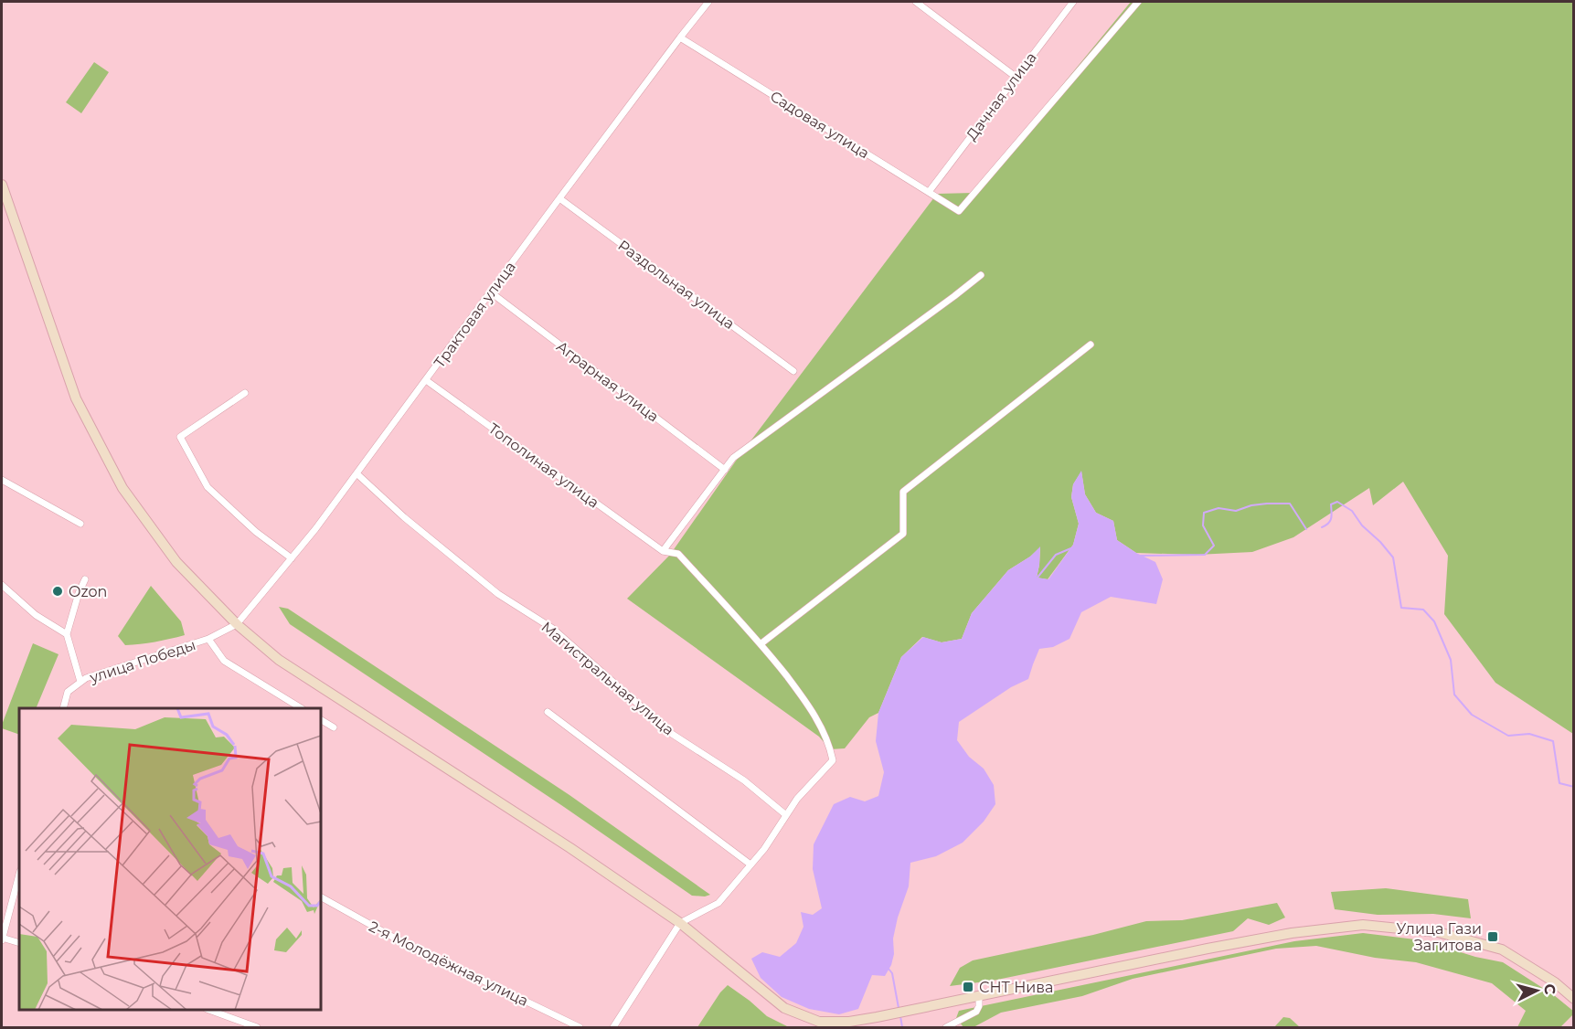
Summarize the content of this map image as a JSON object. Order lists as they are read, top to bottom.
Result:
{
  "streets": {
    "street": [
      "Дачная улица",
      "Садовая улица",
      "Раздольная улица",
      "Трактовая улица",
      "Аграрная улица",
      "Тополиная улица",
      "улица Победы",
      "Магистральная улица",
      "2-я Молодёжная улица"
    ]
  },
  "crossings": [
    ["Дачная улица", "Садовая улица"],
    ["Садовая улица", "Трактовая улица"],
    ["Раздольная улица", "Трактовая улица"],
    ["Трактовая улица", "Аграрная улица"],
    ["Трактовая улица", "Тополиная улица"],
    ["Трактовая улица", "улица Победы"],
    ["Трактовая улица", "Магистральная улица"],
    ["Тополиная улица", "Магистральная улица"]
  ],
  "places": {
    "other": ["Ozon"],
    "transit": ["Улица Гази Загитова", "СНТ Нива"]
  },
  "north": "right"
}
